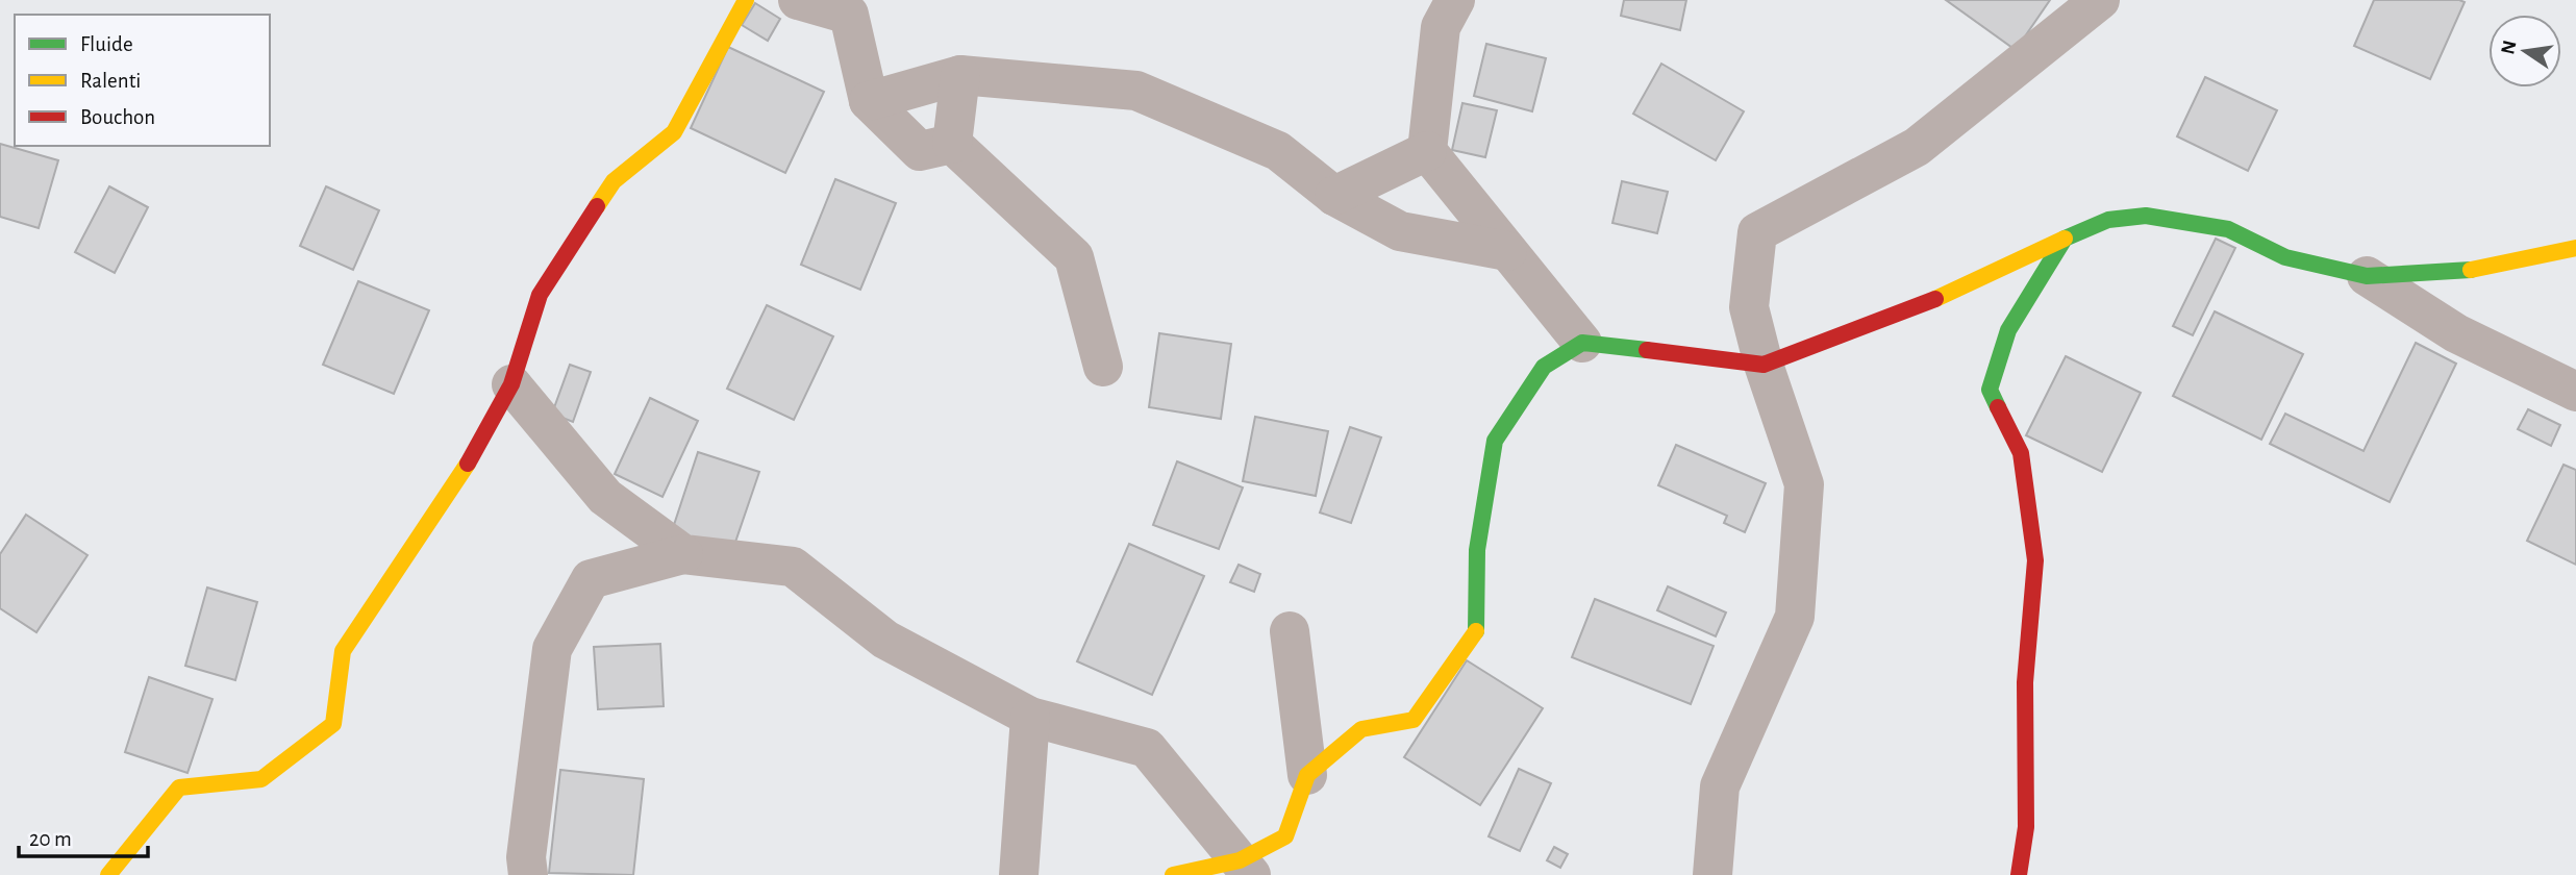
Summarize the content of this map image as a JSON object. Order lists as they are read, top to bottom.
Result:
{
  "legend": ["Fluide", "Ralenti", "Bouchon"],
  "scale_bar": "20 m",
  "north": "left"
}
